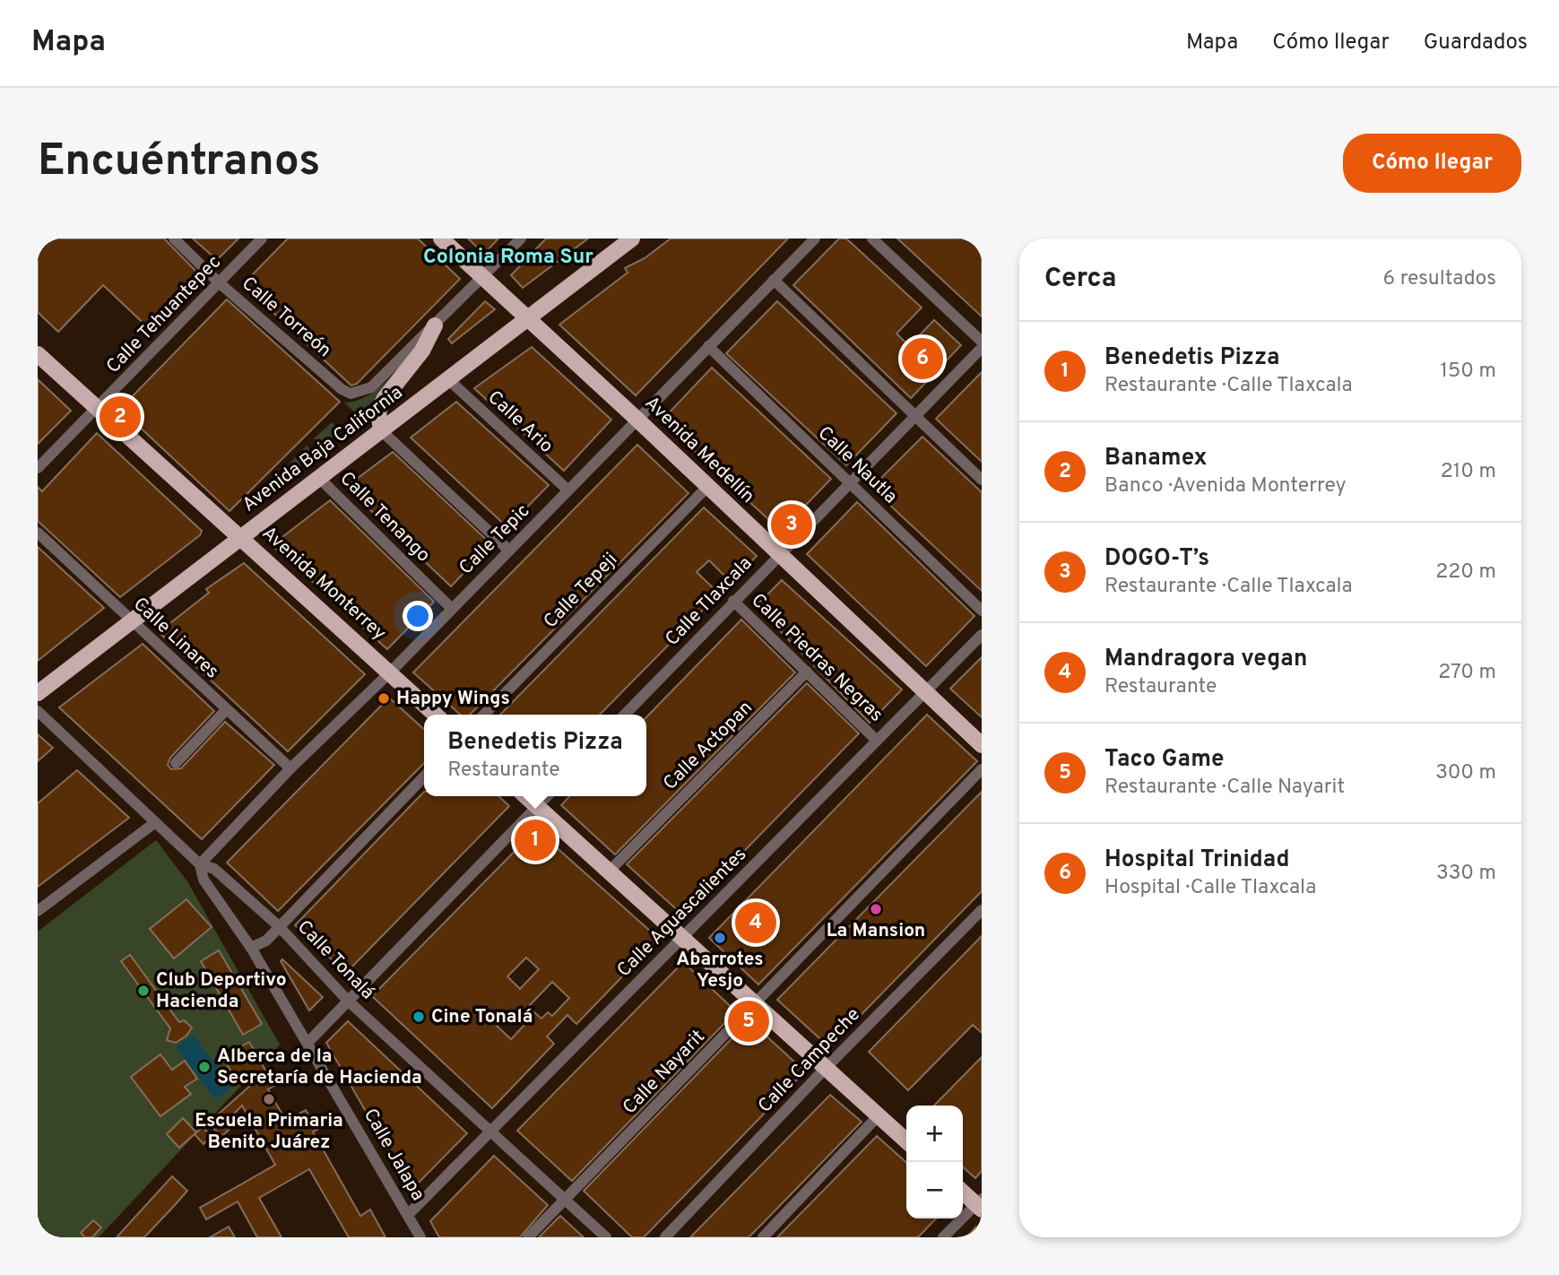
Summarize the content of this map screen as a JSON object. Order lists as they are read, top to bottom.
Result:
{
  "streets": {
    "main road": ["Avenida Baja California", "Avenida Medellín", "Avenida Monterrey"],
    "street": [
      "Calle Tehuantepec",
      "Calle Torreón",
      "Calle Ario",
      "Calle Nautla",
      "Calle Tenango",
      "Calle Tepic",
      "Calle Tepeji",
      "Calle Tlaxcala",
      "Calle Linares",
      "Calle Piedras Negras",
      "Calle Actopan",
      "Calle Aguascalientes",
      "Calle Tonalá",
      "Calle Campeche",
      "Calle Nayarit",
      "Calle Jalapa"
    ]
  },
  "crossings": [
    ["Calle Tehuantepec", "Calle Torreón"],
    ["Calle Tehuantepec", "Avenida Monterrey"],
    ["Calle Ario", "Avenida Baja California"],
    ["Calle Ario", "Calle Tepic"],
    ["Avenida Baja California", "Avenida Medellín"],
    ["Avenida Baja California", "Calle Tenango"],
    ["Avenida Baja California", "Avenida Monterrey"],
    ["Avenida Baja California", "Calle Linares"],
    ["Avenida Medellín", "Calle Tepic"],
    ["Avenida Medellín", "Calle Tepeji"],
    ["Avenida Medellín", "Calle Tlaxcala"],
    ["Avenida Medellín", "Calle Aguascalientes"],
    ["Calle Nautla", "Calle Tepic"],
    ["Calle Nautla", "Calle Tlaxcala"],
    ["Calle Tenango", "Calle Tepic"],
    ["Calle Tepic", "Avenida Monterrey"],
    ["Calle Tepic", "Calle Linares"],
    ["Calle Tepic", "Calle Tonalá"],
    ["Calle Tepic", "Calle Jalapa"],
    ["Calle Tlaxcala", "Calle Piedras Negras"],
    ["Calle Piedras Negras", "Calle Actopan"],
    ["Calle Piedras Negras", "Calle Aguascalientes"],
    ["Calle Aguascalientes", "Calle Tonalá"],
    ["Calle Aguascalientes", "Calle Jalapa"],
    ["Calle Tonalá", "Calle Nayarit"],
    ["Calle Tonalá", "Calle Jalapa"]
  ],
  "districts": ["Colonia Roma Sur"],
  "places": [
    "Happy Wings",
    "La Mansion",
    "Abarrotes Yesjo",
    "Club Deportivo Hacienda",
    "Cine Tonalá",
    "Alberca de la Secretaría de Hacienda",
    "Escuela Primaria Benito Juárez"
  ],
  "page": {
    "header": "Mapa",
    "nav": ["Mapa", "Cómo llegar", "Guardados"],
    "buttons": "Cómo llegar",
    "title": "Encuéntranos",
    "heading": ["Cerca", "6 resultados"],
    "list": [
      {
        "mark": "1",
        "name": "Benedetis Pizza",
        "note": "Restaurante · Calle Tlaxcala",
        "value": "150 m"
      },
      {
        "mark": "2",
        "name": "Banamex",
        "note": "Banco · Avenida Monterrey",
        "value": "210 m"
      },
      {
        "mark": "3",
        "name": "DOGO-T’s",
        "note": "Restaurante · Calle Tlaxcala",
        "value": "220 m"
      },
      {
        "mark": "4",
        "name": "Mandragora vegan",
        "note": "Restaurante",
        "value": "270 m"
      },
      {
        "mark": "5",
        "name": "Taco Game",
        "note": "Restaurante · Calle Nayarit",
        "value": "300 m"
      },
      {
        "mark": "6",
        "name": "Hospital Trinidad",
        "note": "Hospital · Calle Tlaxcala",
        "value": "330 m"
      }
    ],
    "pins": [
      "6",
      "2",
      "3",
      "1",
      "4",
      "5"
    ],
    "popup": ["Benedetis Pizza", "Restaurante"],
    "map_buttons": ["+", "−"]
  }
}
